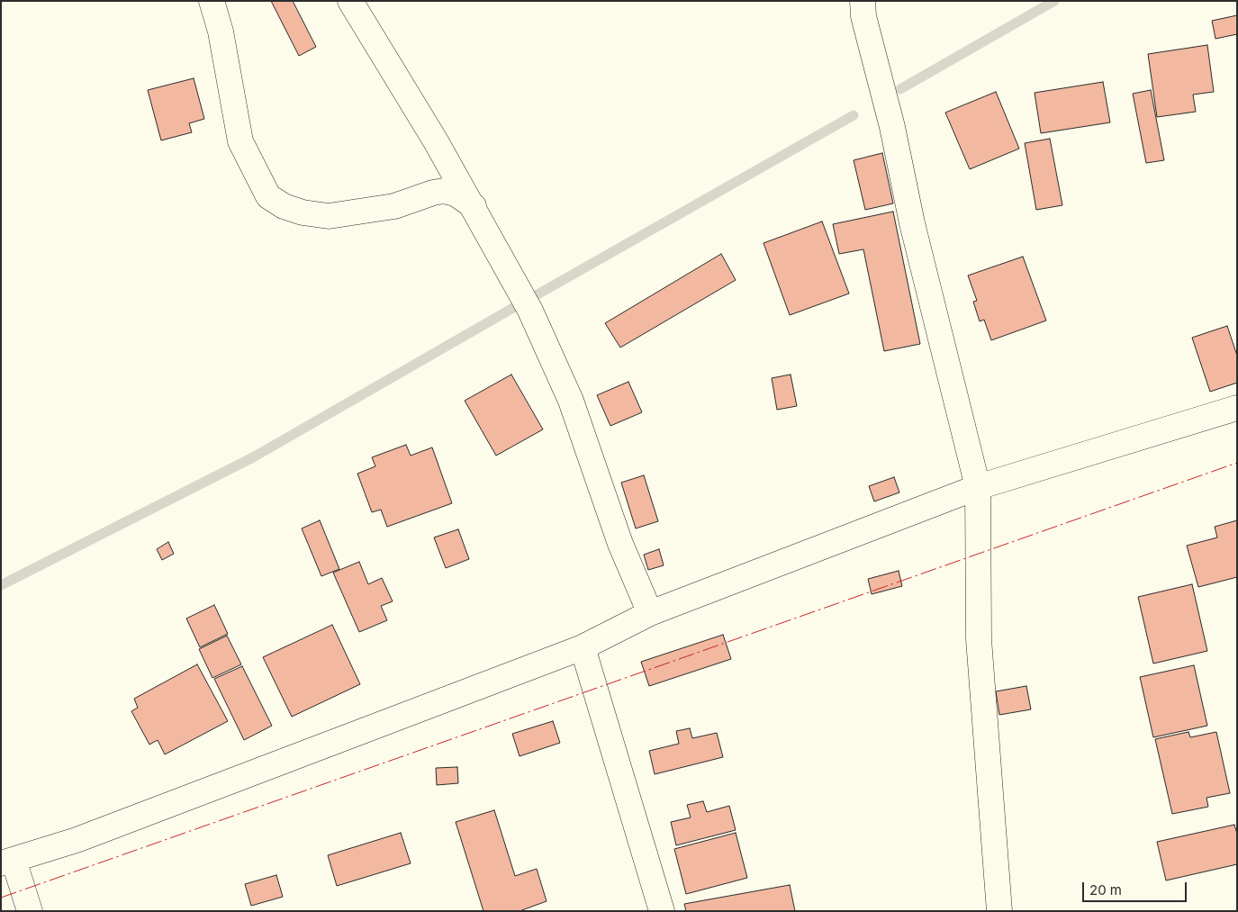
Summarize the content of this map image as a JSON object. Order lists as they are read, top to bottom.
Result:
{
  "scale_bar": "20 m"
}
